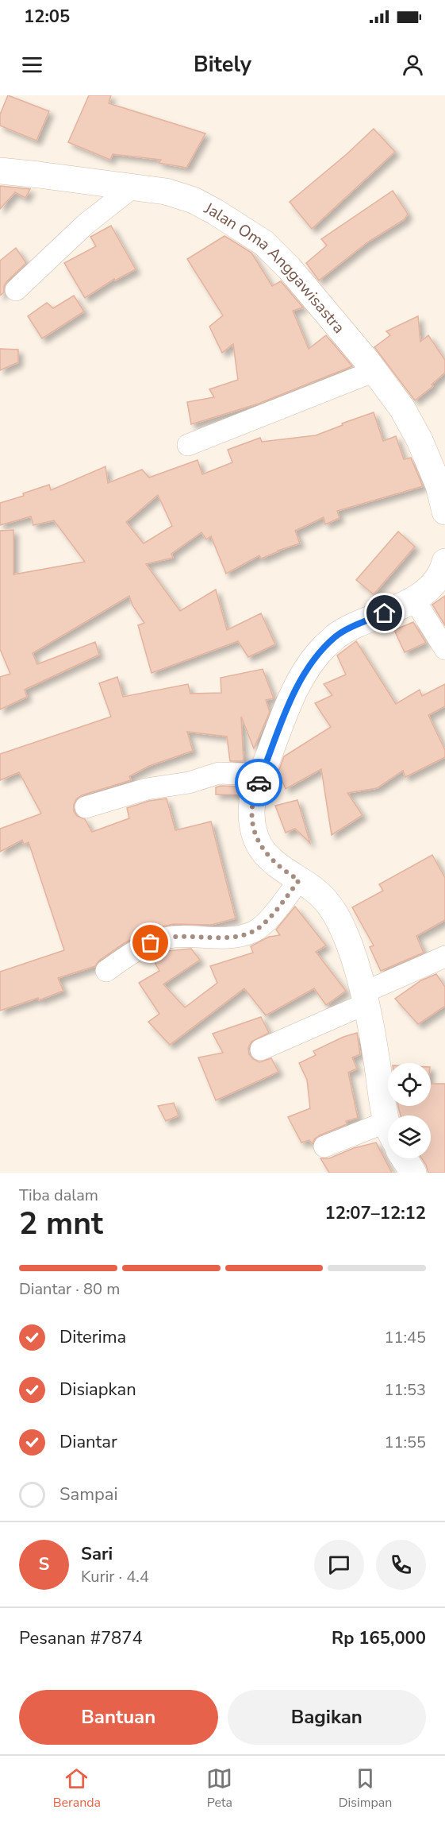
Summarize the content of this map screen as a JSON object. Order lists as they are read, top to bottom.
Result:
{
  "streets": {
    "main road": ["Jalan Oma Anggawisastra"]
  },
  "page": {
    "status": "12:05",
    "header": "Bitely",
    "heading": ["2 mnt", "Tiba dalam", "12:07–12:12"],
    "panel": [
      "Sari",
      "Kurir · 4.4",
      "Pesanan #7874",
      "Rp 165,000"
    ],
    "bar": "Diantar · 80 m",
    "list": [
      ["Diterima", "11:45"],
      ["Disiapkan", "11:53"],
      ["Diantar", "11:55"],
      "Sampai"
    ],
    "round": "S",
    "buttons": ["Bantuan", "Bagikan"],
    "tabs": ["Beranda", "Peta", "Disimpan"]
  }
}
